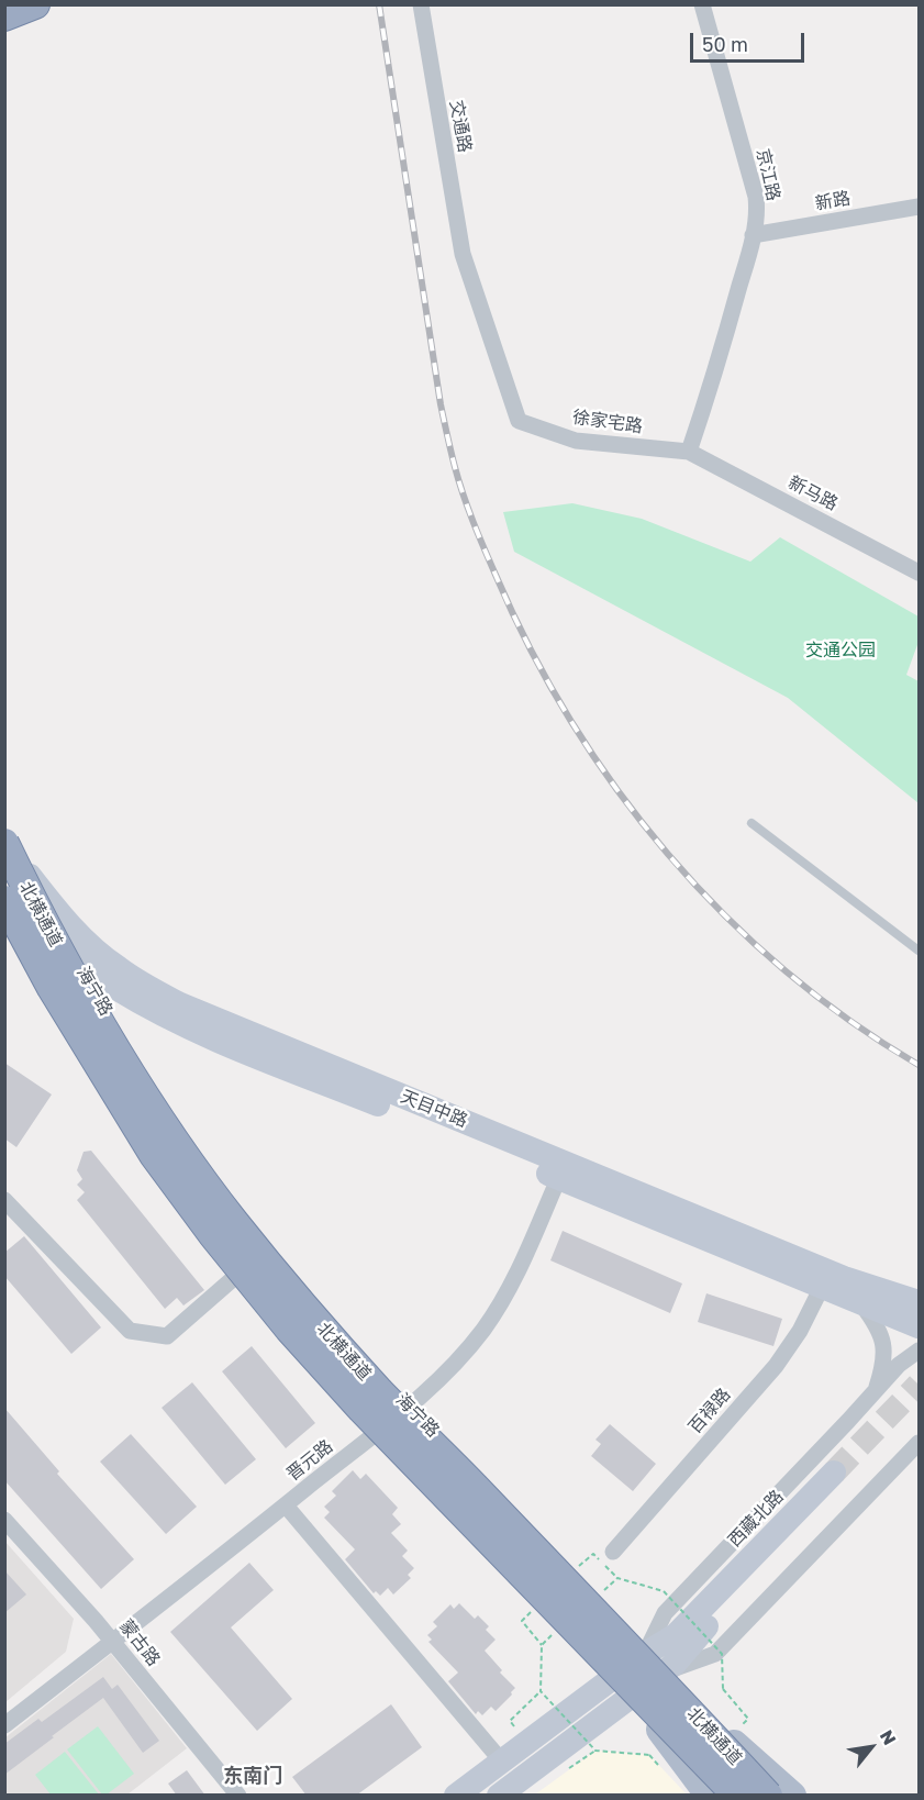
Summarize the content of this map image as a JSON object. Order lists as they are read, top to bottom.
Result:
{
  "streets": {
    "highway": ["北横通道"],
    "main road": ["海宁路", "天目中路", "西藏北路"],
    "street": [
      "交通路",
      "京江路",
      "新路",
      "徐家宅路",
      "新马路",
      "百禄路",
      "晋元路",
      "蒙古路"
    ]
  },
  "crossings": [
    ["交通路", "徐家宅路"],
    ["京江路", "新路"],
    ["京江路", "徐家宅路"],
    ["京江路", "新马路"],
    ["徐家宅路", "新马路"],
    ["北横通道", "海宁路"],
    ["北横通道", "天目中路"],
    ["海宁路", "天目中路"],
    ["海宁路", "晋元路"],
    ["海宁路", "西藏北路"],
    ["天目中路", "百禄路"],
    ["天目中路", "晋元路"],
    ["晋元路", "蒙古路"]
  ],
  "districts": ["东南门"],
  "parks": ["交通公园"],
  "scale_bar": "50 m",
  "north": "top right"
}
